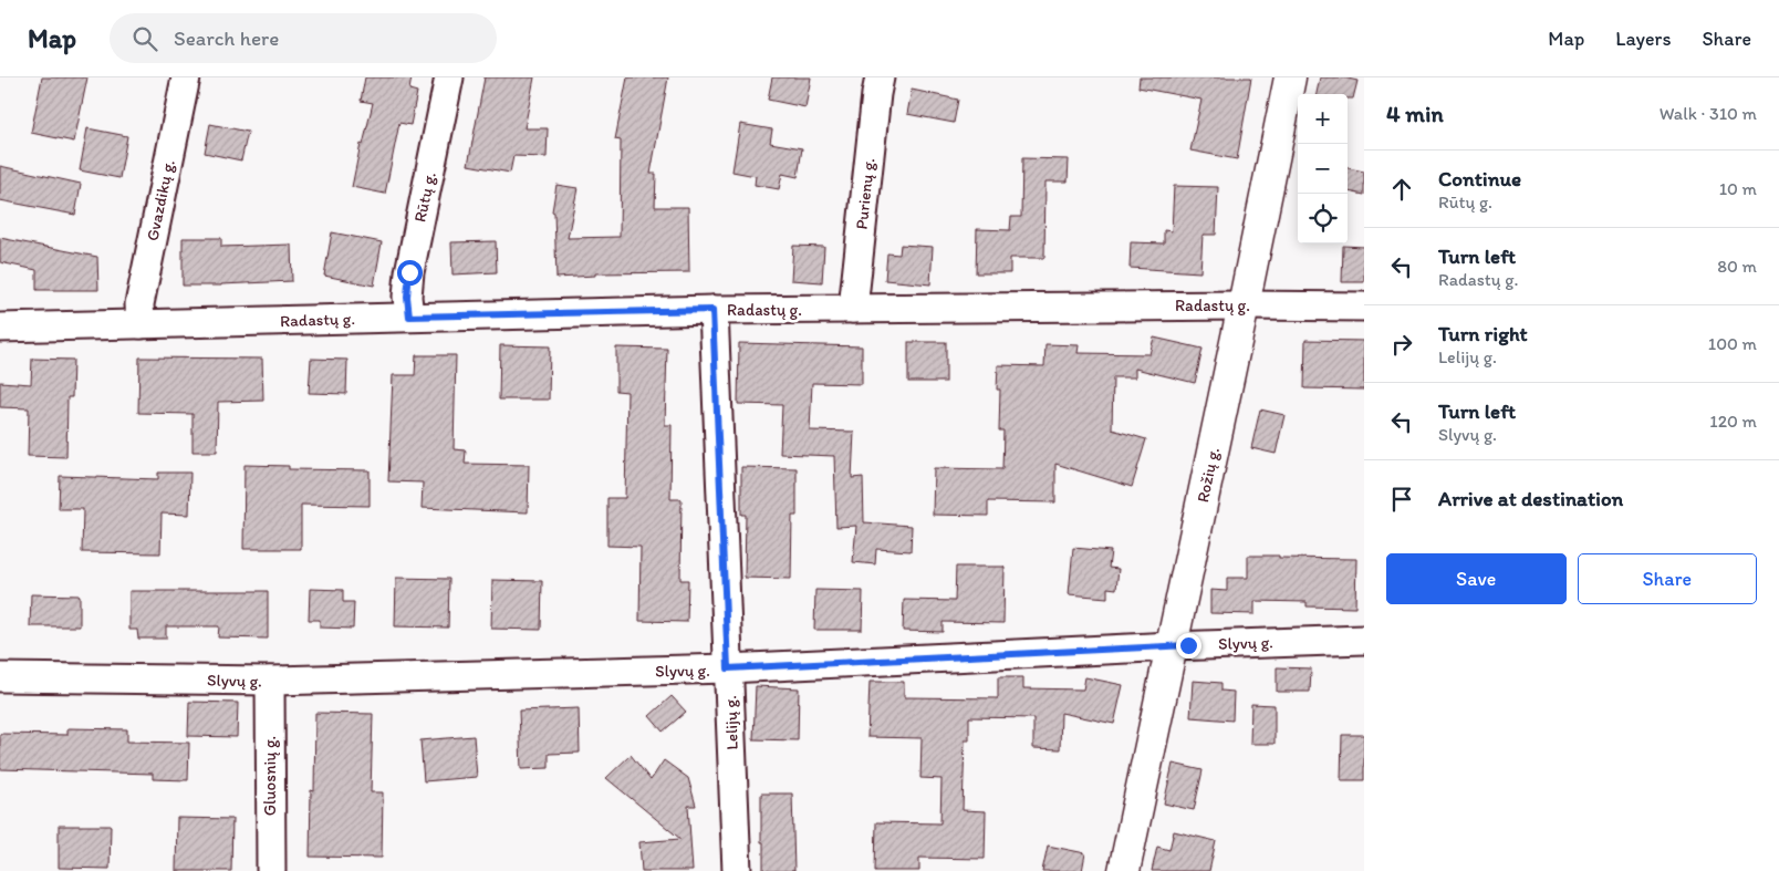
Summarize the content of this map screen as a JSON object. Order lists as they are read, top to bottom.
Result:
{
  "streets": {
    "street": [
      "Purienų g.",
      "Rūtų g.",
      "Gvazdikų g.",
      "Radastų g.",
      "Rožių g.",
      "Slyvų g.",
      "Lelijų g.",
      "Gluosnių g."
    ]
  },
  "crossings": [
    ["Purienų g.", "Radastų g."],
    ["Rūtų g.", "Radastų g."],
    ["Gvazdikų g.", "Radastų g."],
    ["Radastų g.", "Rožių g."],
    ["Radastų g.", "Lelijų g."],
    ["Rožių g.", "Slyvų g."],
    ["Slyvų g.", "Lelijų g."],
    ["Slyvų g.", "Gluosnių g."]
  ],
  "page": {
    "header": "Map",
    "search": "Search here",
    "nav": ["Map", "Layers", "Share"],
    "heading": ["4 min", "Walk · 310 m"],
    "map_buttons": ["+", "−"],
    "list": [
      ["Continue", "Rūtų g.", "10 m"],
      ["Turn left", "Radastų g.", "80 m"],
      ["Turn right", "Lelijų g.", "100 m"],
      ["Turn left", "Slyvų g.", "120 m"],
      "Arrive at destination"
    ],
    "buttons": ["Save", "Share"]
  }
}
